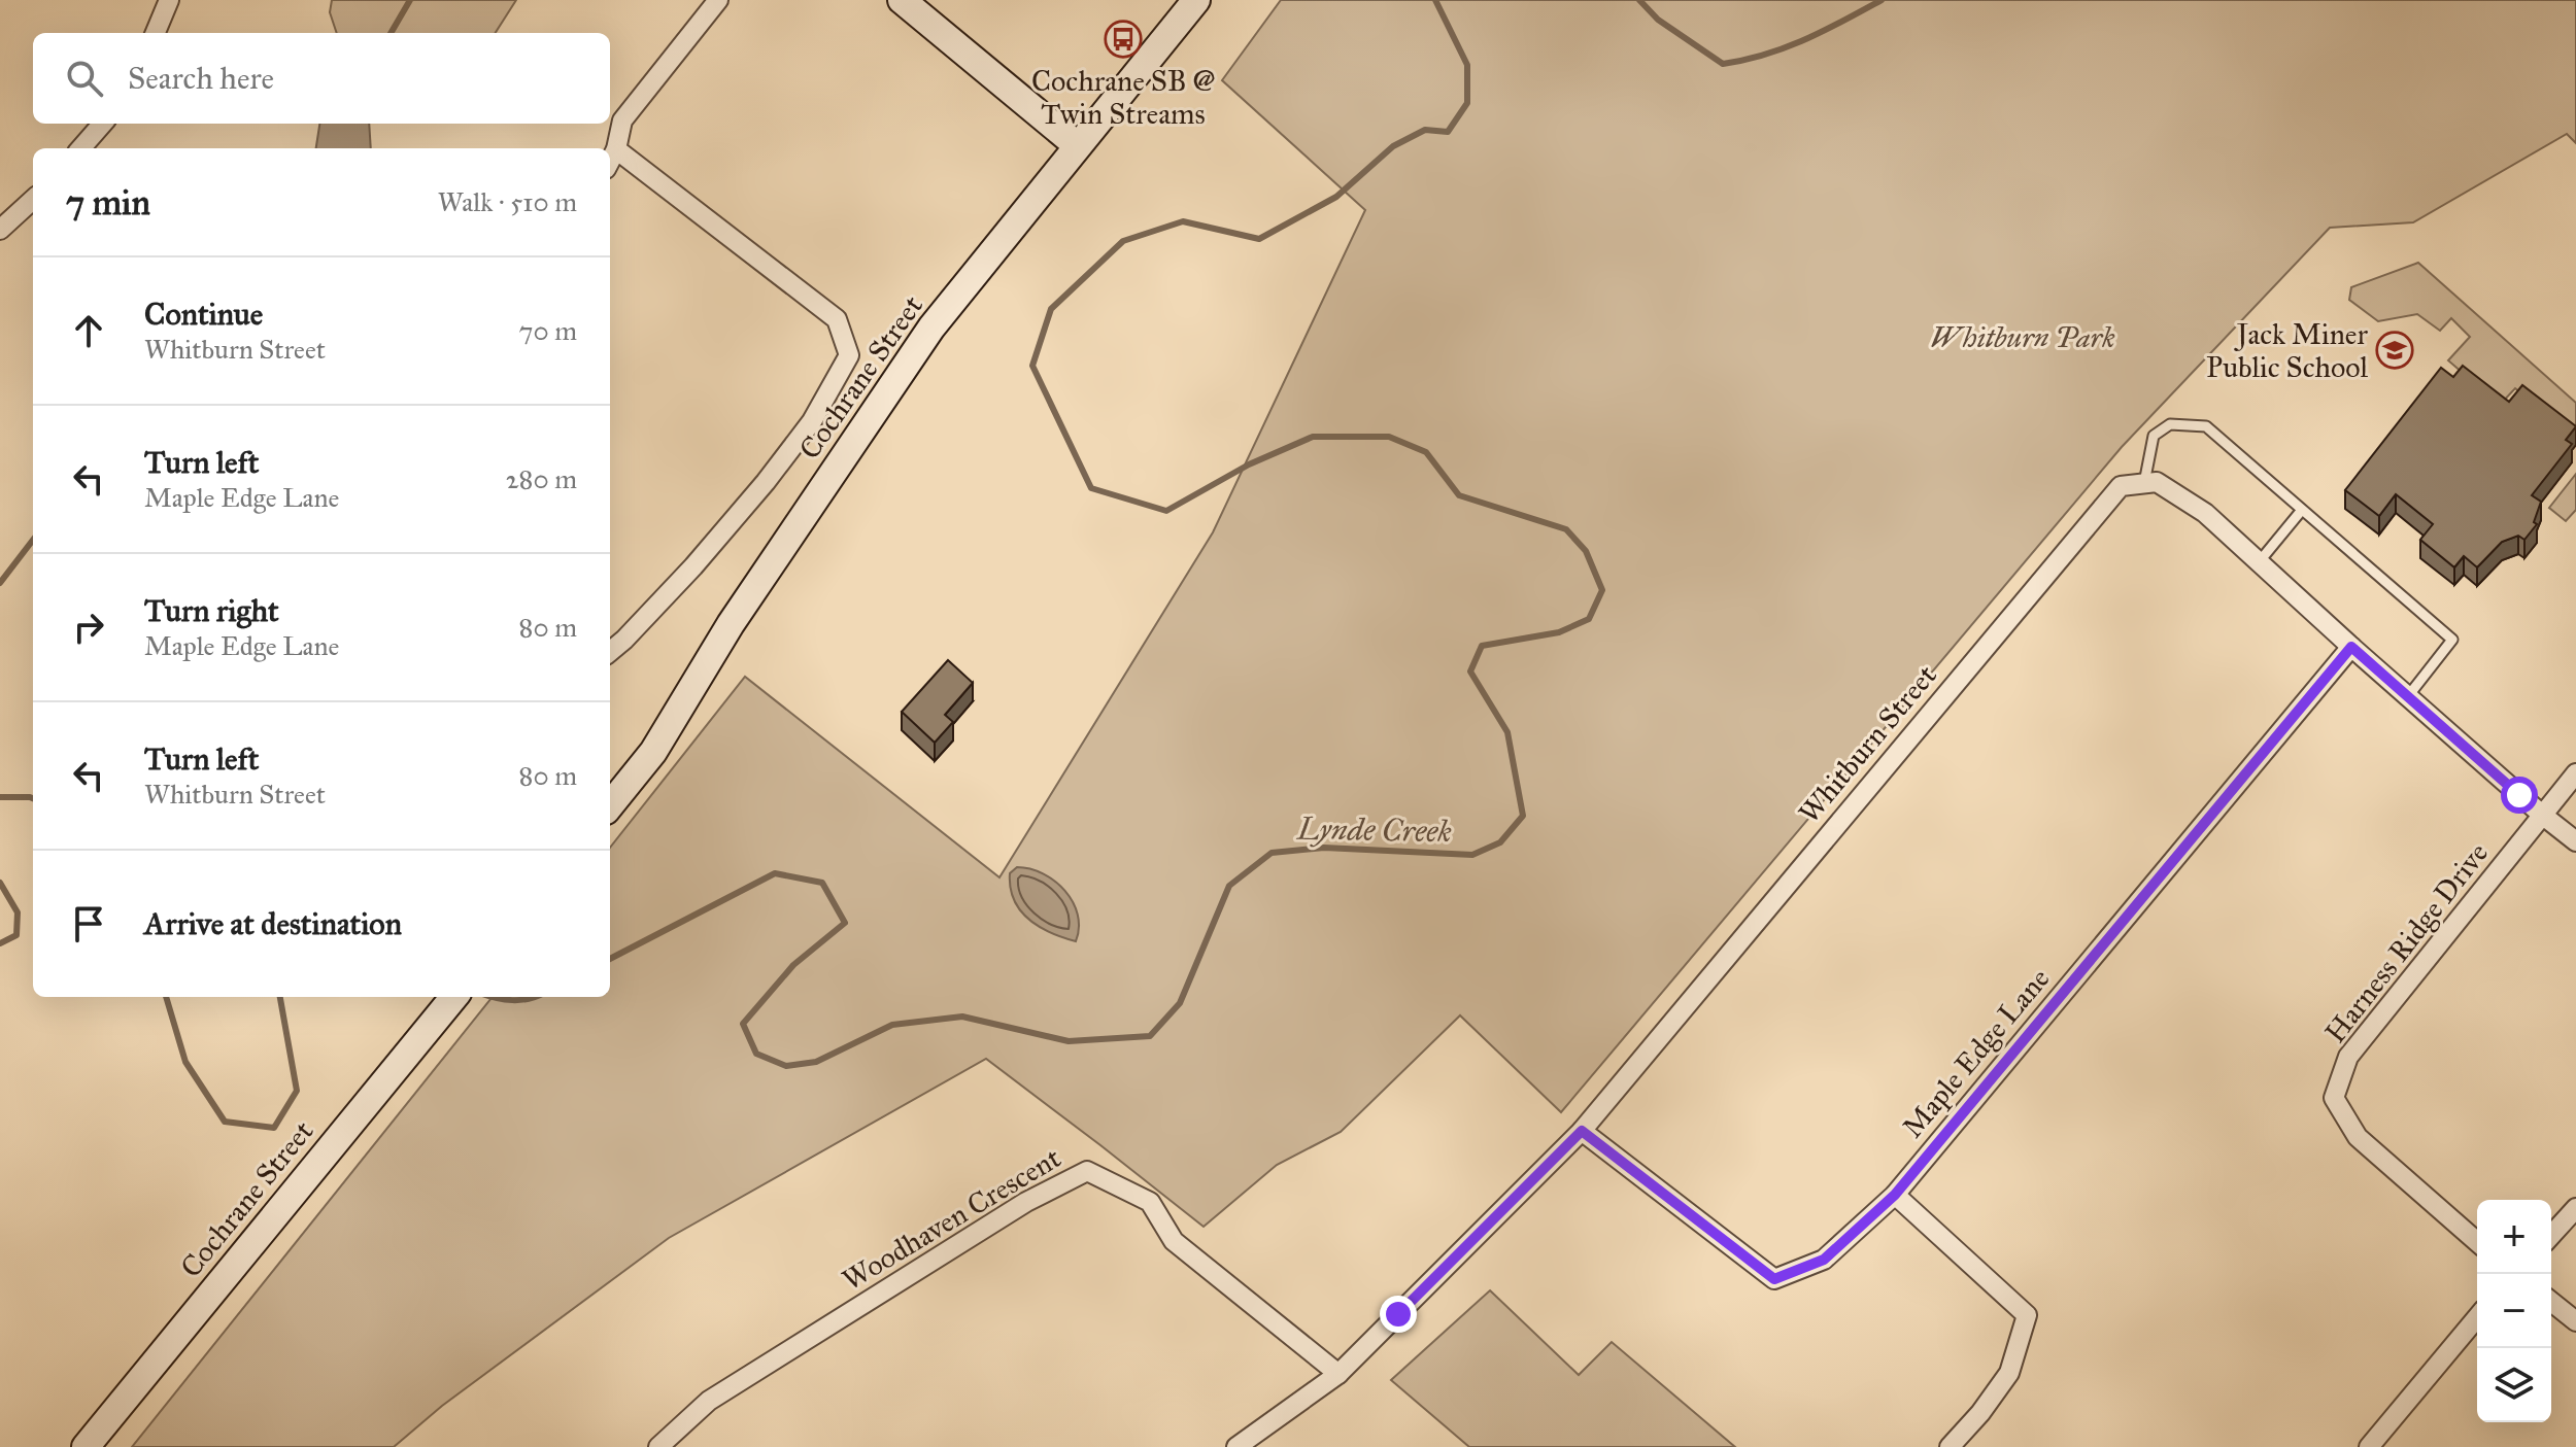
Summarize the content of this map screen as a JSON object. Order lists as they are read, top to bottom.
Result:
{
  "streets": {
    "street": [
      "Cochrane Street",
      "Whitburn Street",
      "Harness Ridge Drive",
      "Maple Edge Lane",
      "Woodhaven Crescent"
    ]
  },
  "crossings": [
    ["Whitburn Street", "Maple Edge Lane"],
    ["Whitburn Street", "Woodhaven Crescent"]
  ],
  "water": ["Lynde Creek"],
  "parks": ["Whitburn Park"],
  "places": {
    "bus stop": ["Cochrane SB @ Twin Streams"],
    "school or university": ["Jack Miner Public School"]
  },
  "page": {
    "search": "Search here",
    "heading": ["7 min", "Walk · 510 m"],
    "list": [
      ["Continue", "Whitburn Street", "70 m"],
      ["Turn left", "Maple Edge Lane", "280 m"],
      ["Turn right", "Maple Edge Lane", "80 m"],
      ["Turn left", "Whitburn Street", "80 m"],
      "Arrive at destination"
    ],
    "map_buttons": ["+", "−"]
  }
}
